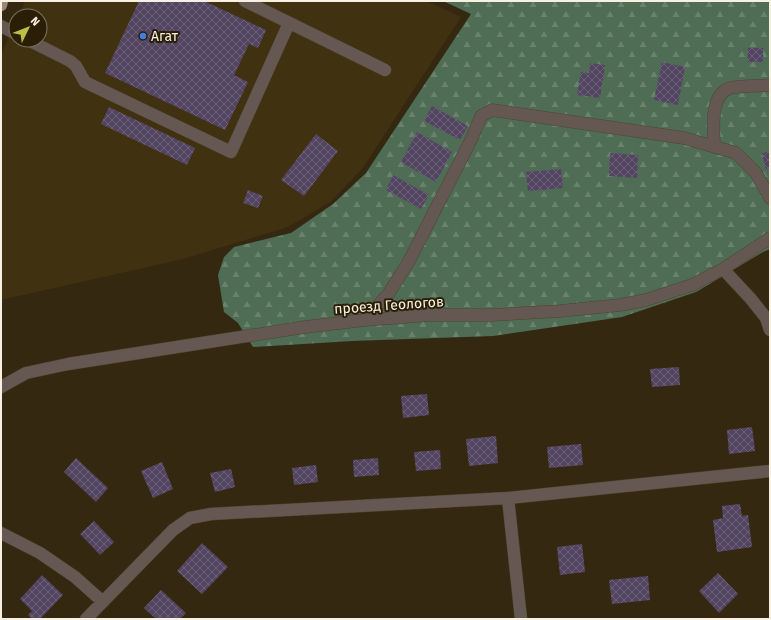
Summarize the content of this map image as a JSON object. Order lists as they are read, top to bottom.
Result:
{
  "streets": {
    "street": ["проезд Геологов"]
  },
  "places": ["Агат"],
  "north": "top right"
}
